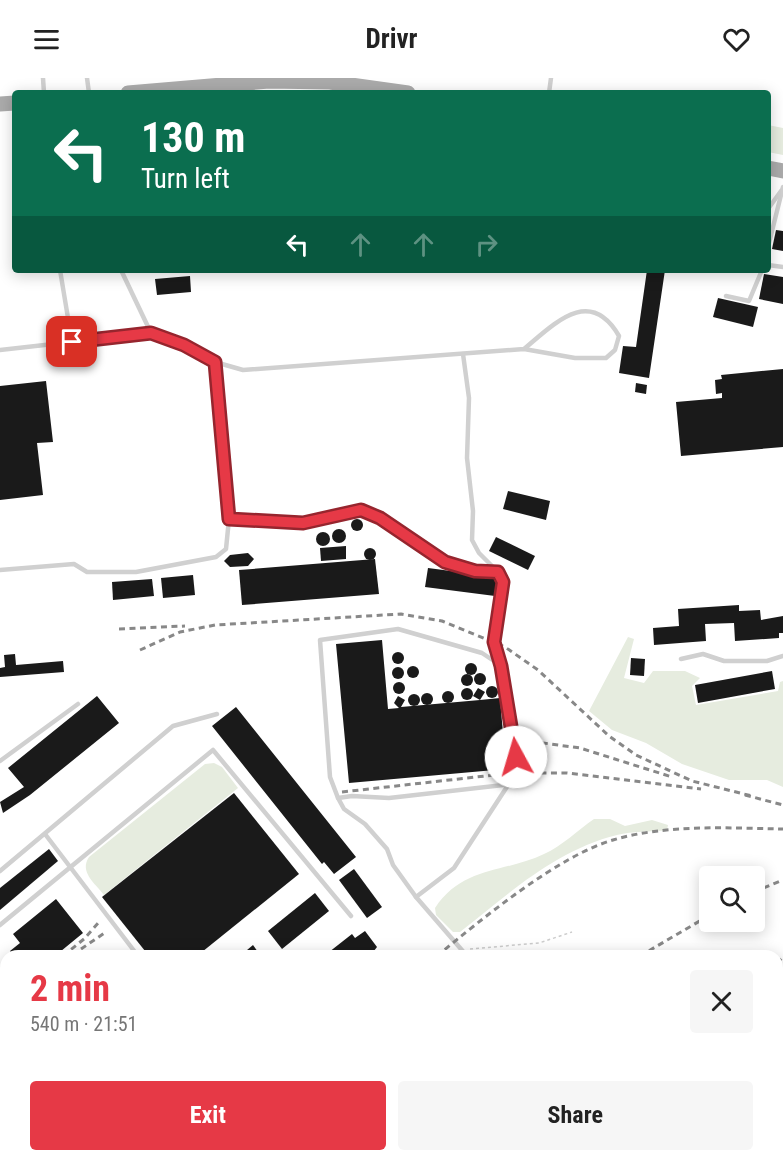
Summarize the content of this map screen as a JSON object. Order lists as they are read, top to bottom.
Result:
{
  "page": {
    "header": "Drivr",
    "turn": ["130 m", "Turn left"],
    "heading": ["2 min", "540 m · 21:51"],
    "buttons": ["Exit", "Share"]
  }
}
